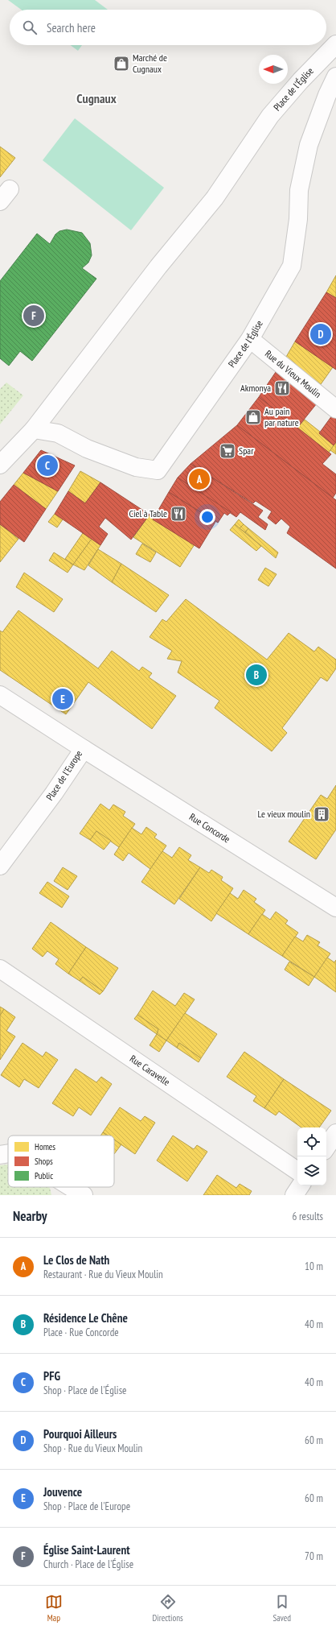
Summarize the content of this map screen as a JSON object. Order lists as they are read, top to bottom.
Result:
{
  "streets": {
    "street": [
      "Place de l'Église",
      "Rue du Vieux Moulin",
      "Place de l'Europe",
      "Rue Concorde",
      "Rue Caravelle"
    ]
  },
  "crossings": [
    ["Place de l'Église", "Rue du Vieux Moulin"],
    ["Place de l'Europe", "Rue Concorde"]
  ],
  "districts": ["Cugnaux"],
  "places": {
    "shop": ["Marché de Cugnaux", "Au pain par nature"],
    "restaurant": ["Akmonya", "Ciel à Table"],
    "supermarket": ["Spar"],
    "building": ["Le vieux moulin"]
  },
  "legend": ["Homes", "Shops", "Public"],
  "north": "left",
  "page": {
    "search": "Search here",
    "pins": [
      "F",
      "D",
      "C",
      "A",
      "B",
      "E"
    ],
    "heading": ["Nearby", "6 results"],
    "list": [
      {
        "mark": "A",
        "name": "Le Clos de Nath",
        "note": "Restaurant · Rue du Vieux Moulin",
        "value": "10 m"
      },
      {
        "mark": "B",
        "name": "Résidence Le Chêne",
        "note": "Place · Rue Concorde",
        "value": "40 m"
      },
      {
        "mark": "C",
        "name": "PFG",
        "note": "Shop · Place de l'Église",
        "value": "40 m"
      },
      {
        "mark": "D",
        "name": "Pourquoi Ailleurs",
        "note": "Shop · Rue du Vieux Moulin",
        "value": "60 m"
      },
      {
        "mark": "E",
        "name": "Jouvence",
        "note": "Shop · Place de l'Europe",
        "value": "60 m"
      },
      {
        "mark": "F",
        "name": "Église Saint-Laurent",
        "note": "Church · Place de l'Église",
        "value": "70 m"
      }
    ],
    "nav": ["Map", "Directions", "Saved"]
  }
}
